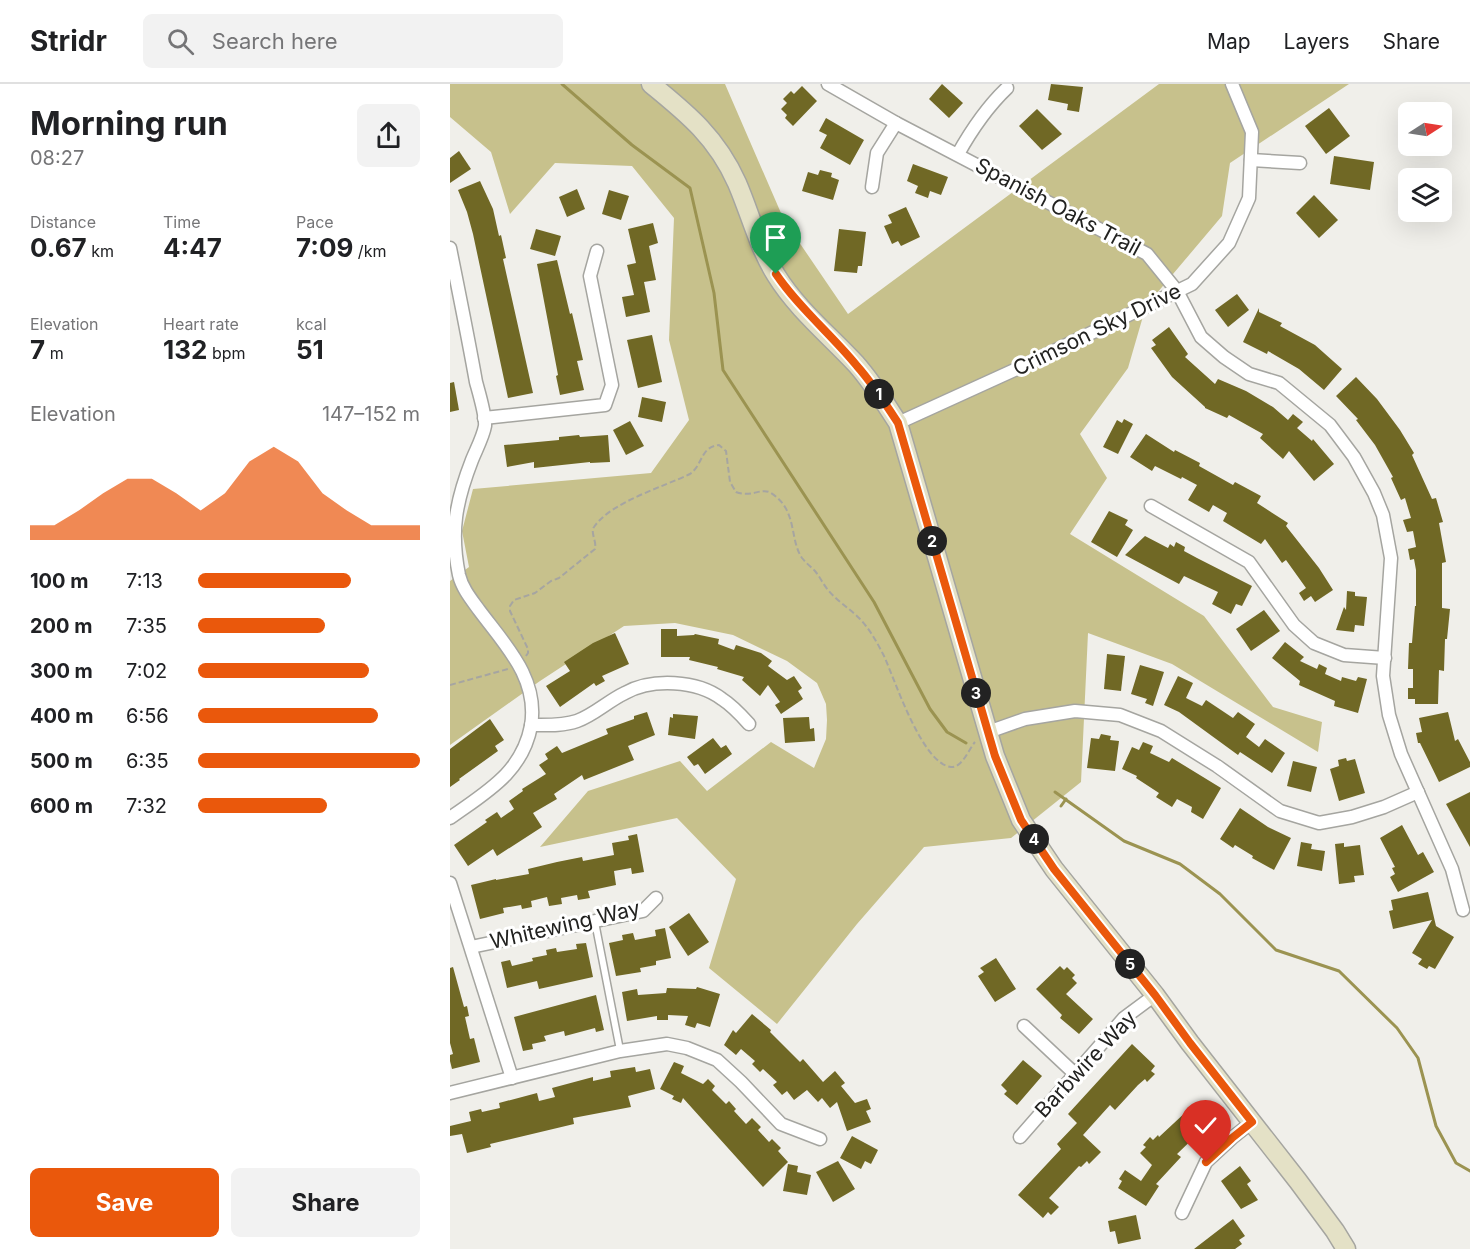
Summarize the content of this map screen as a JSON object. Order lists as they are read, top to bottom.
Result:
{
  "streets": {
    "street": [
      "Spanish Oaks Trail",
      "Crimson Sky Drive",
      "Whitewing Way",
      "Barbwire Way"
    ]
  },
  "crossings": [
    ["Spanish Oaks Trail", "Crimson Sky Drive"]
  ],
  "north": "right",
  "page": {
    "header": "Stridr",
    "search": "Search here",
    "nav": ["Map", "Layers", "Share"],
    "heading": ["Morning run", "08:27"],
    "stats": [
      ["Distance", "0.67 km"],
      ["Time", "4:47"],
      ["Pace", "7:09 /km"],
      ["Elevation", "7 m"],
      ["Heart rate", "132 bpm"],
      ["kcal", "51"]
    ],
    "pins": [
      "1",
      "2",
      "3",
      "4",
      "5"
    ],
    "chart": ["Elevation", "147–152 m"],
    "list": [
      {
        "name": "100 m",
        "note": "7:13"
      },
      {
        "name": "200 m",
        "note": "7:35"
      },
      {
        "name": "300 m",
        "note": "7:02"
      },
      {
        "name": "400 m",
        "note": "6:56"
      },
      {
        "name": "500 m",
        "note": "6:35"
      },
      {
        "name": "600 m",
        "note": "7:32"
      }
    ],
    "buttons": ["Save", "Share"]
  }
}
